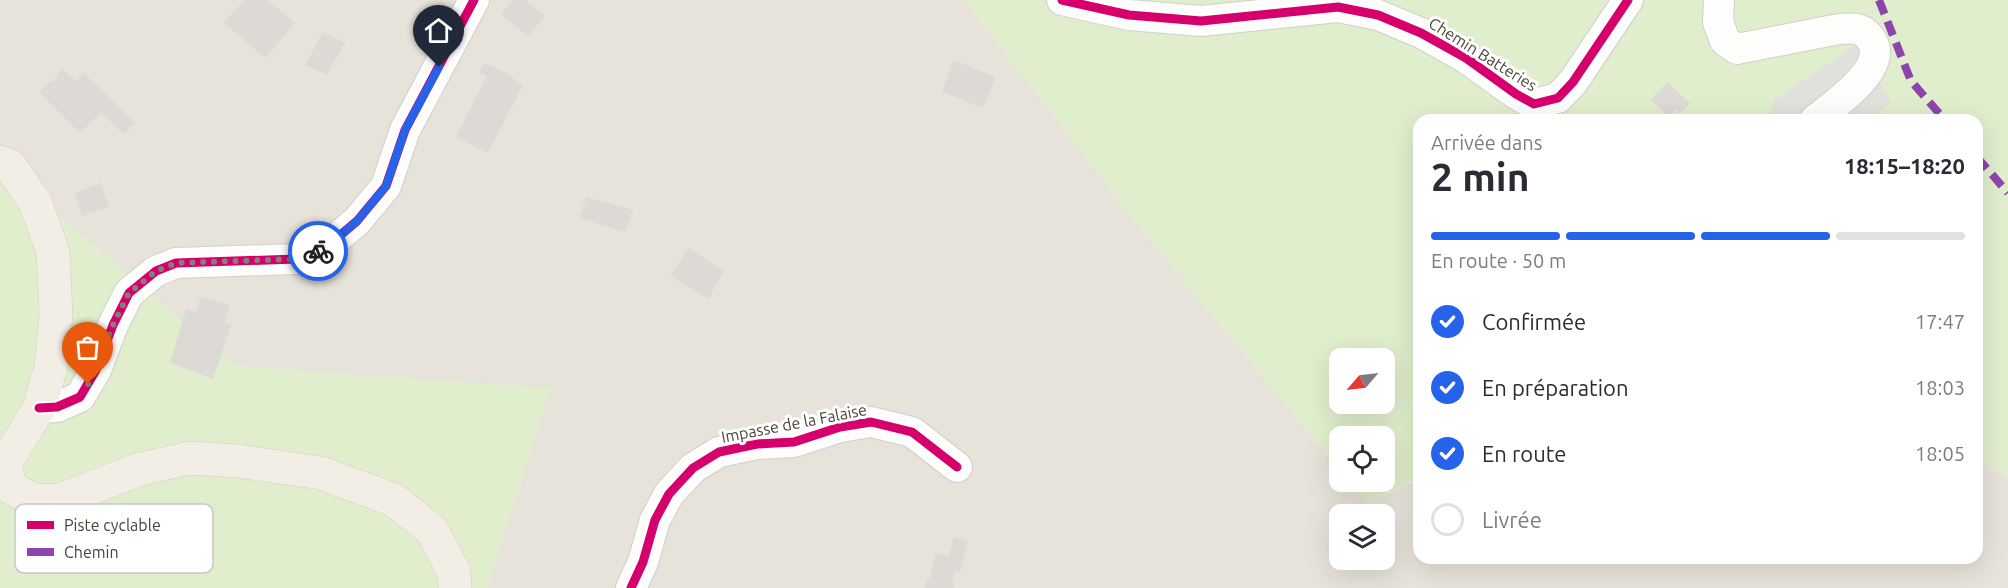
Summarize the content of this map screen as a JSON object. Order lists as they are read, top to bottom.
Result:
{
  "streets": {
    "street": ["Chemin Batteries", "Impasse de la Falaise"]
  },
  "legend": ["Piste cyclable", "Chemin"],
  "north": "bottom left",
  "page": {
    "heading": ["2 min", "Arrivée dans", "18:15–18:20"],
    "bar": "En route · 50 m",
    "list": [
      ["Confirmée", "17:47"],
      ["En préparation", "18:03"],
      ["En route", "18:05"],
      "Livrée"
    ]
  }
}
